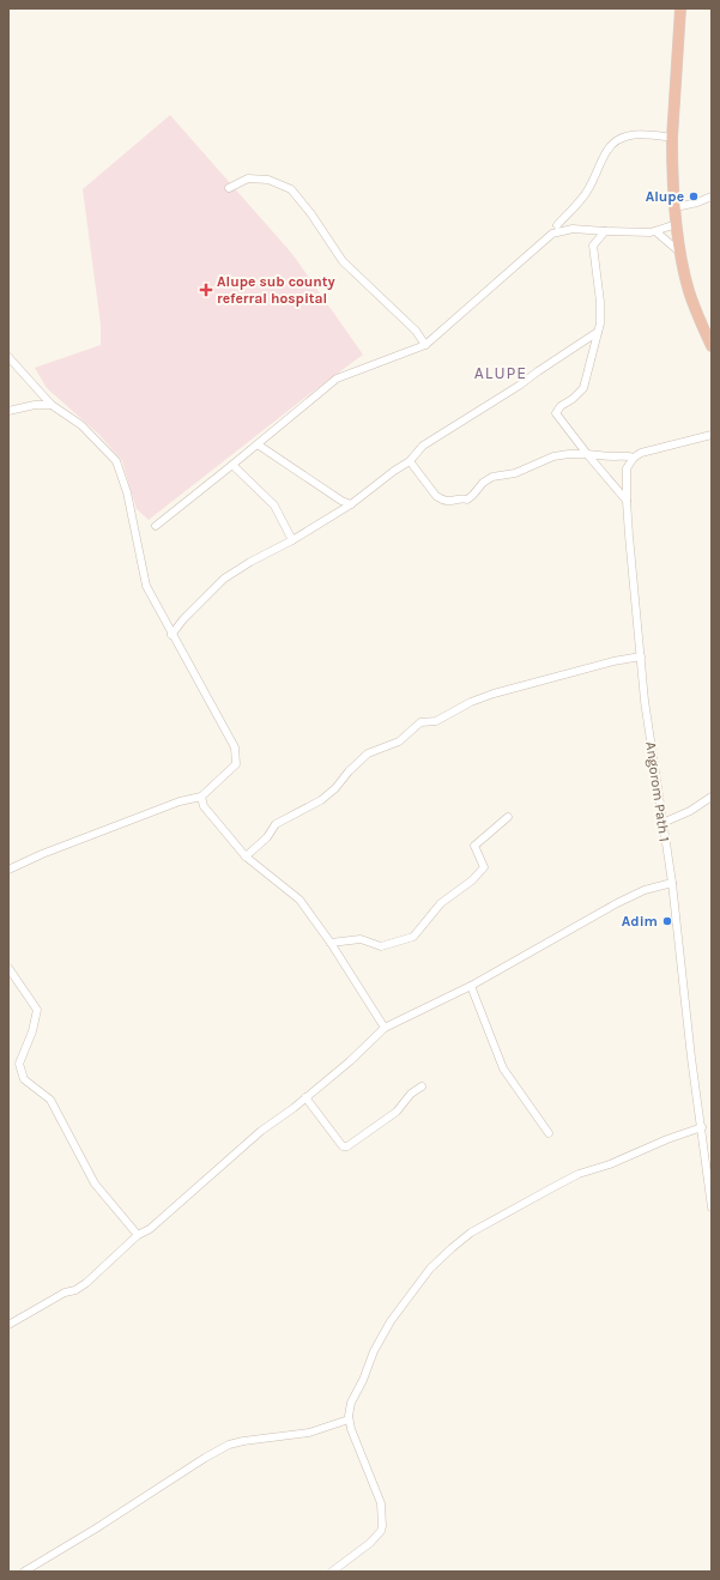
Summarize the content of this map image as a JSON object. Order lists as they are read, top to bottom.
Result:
{
  "streets": {
    "street": ["Angorom Path 1"]
  },
  "districts": ["ALUPE"],
  "places": {
    "other": ["Alupe", "Adim"],
    "health": ["Alupe sub county referral hospital"]
  }
}
